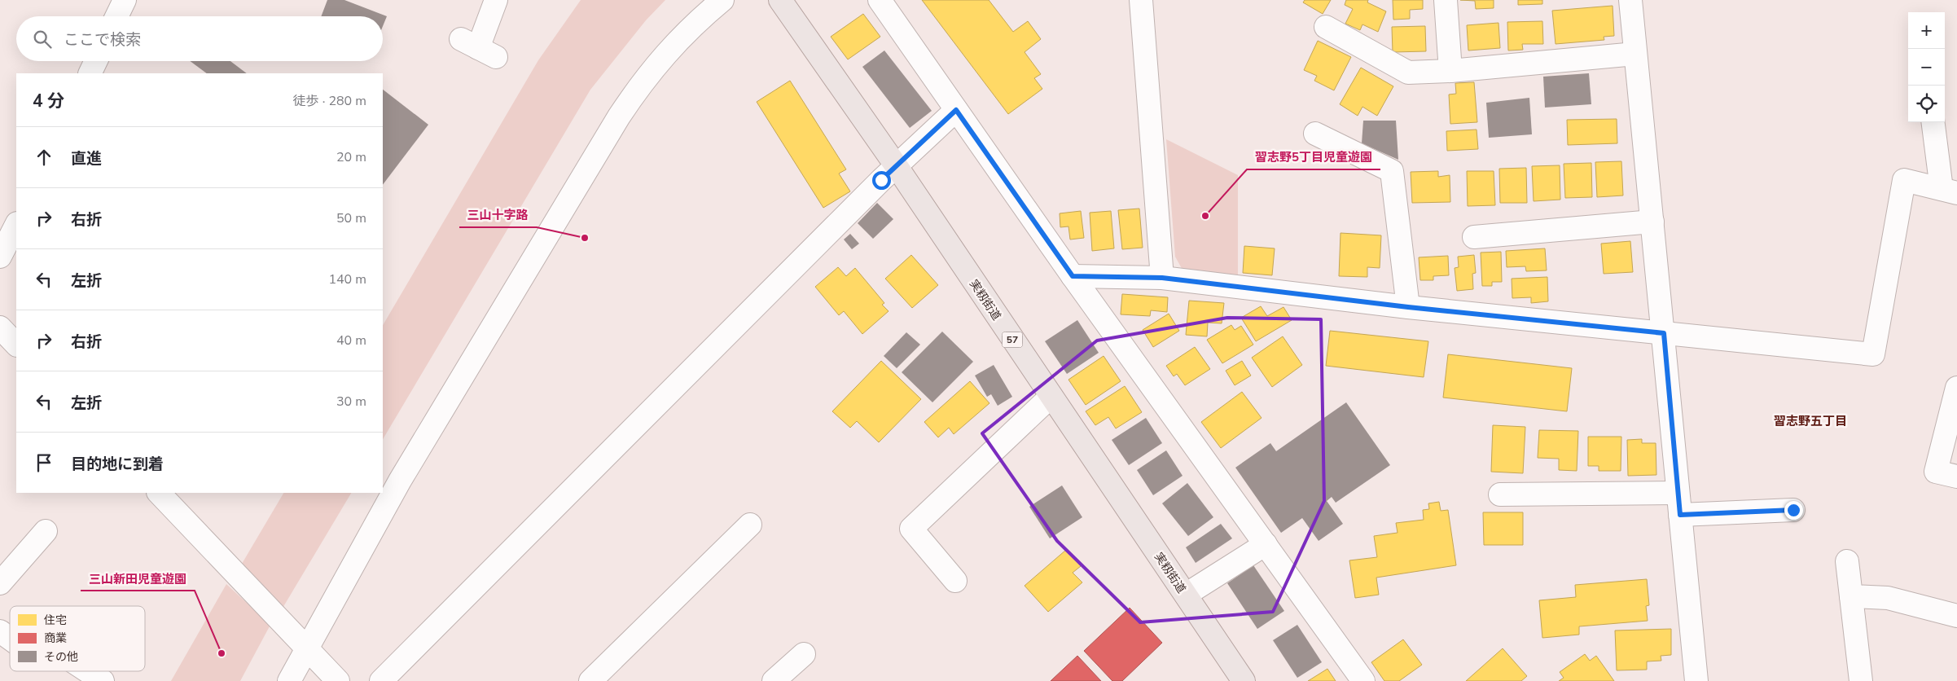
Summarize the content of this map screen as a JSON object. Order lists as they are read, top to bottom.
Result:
{
  "streets": {
    "main road": ["実籾街道", "57"]
  },
  "districts": ["習志野五丁目"],
  "places": ["習志野5丁目児童遊園", "三山十字路", "三山新田児童遊園"],
  "legend": ["住宅", "商業", "その他"],
  "page": {
    "map_buttons": ["+", "−"],
    "search": "ここで検索",
    "heading": ["4 分", "徒歩 · 280 m"],
    "list": [
      ["直進", "20 m"],
      ["右折", "50 m"],
      ["左折", "140 m"],
      ["右折", "40 m"],
      ["左折", "30 m"],
      "目的地に到着"
    ]
  }
}
